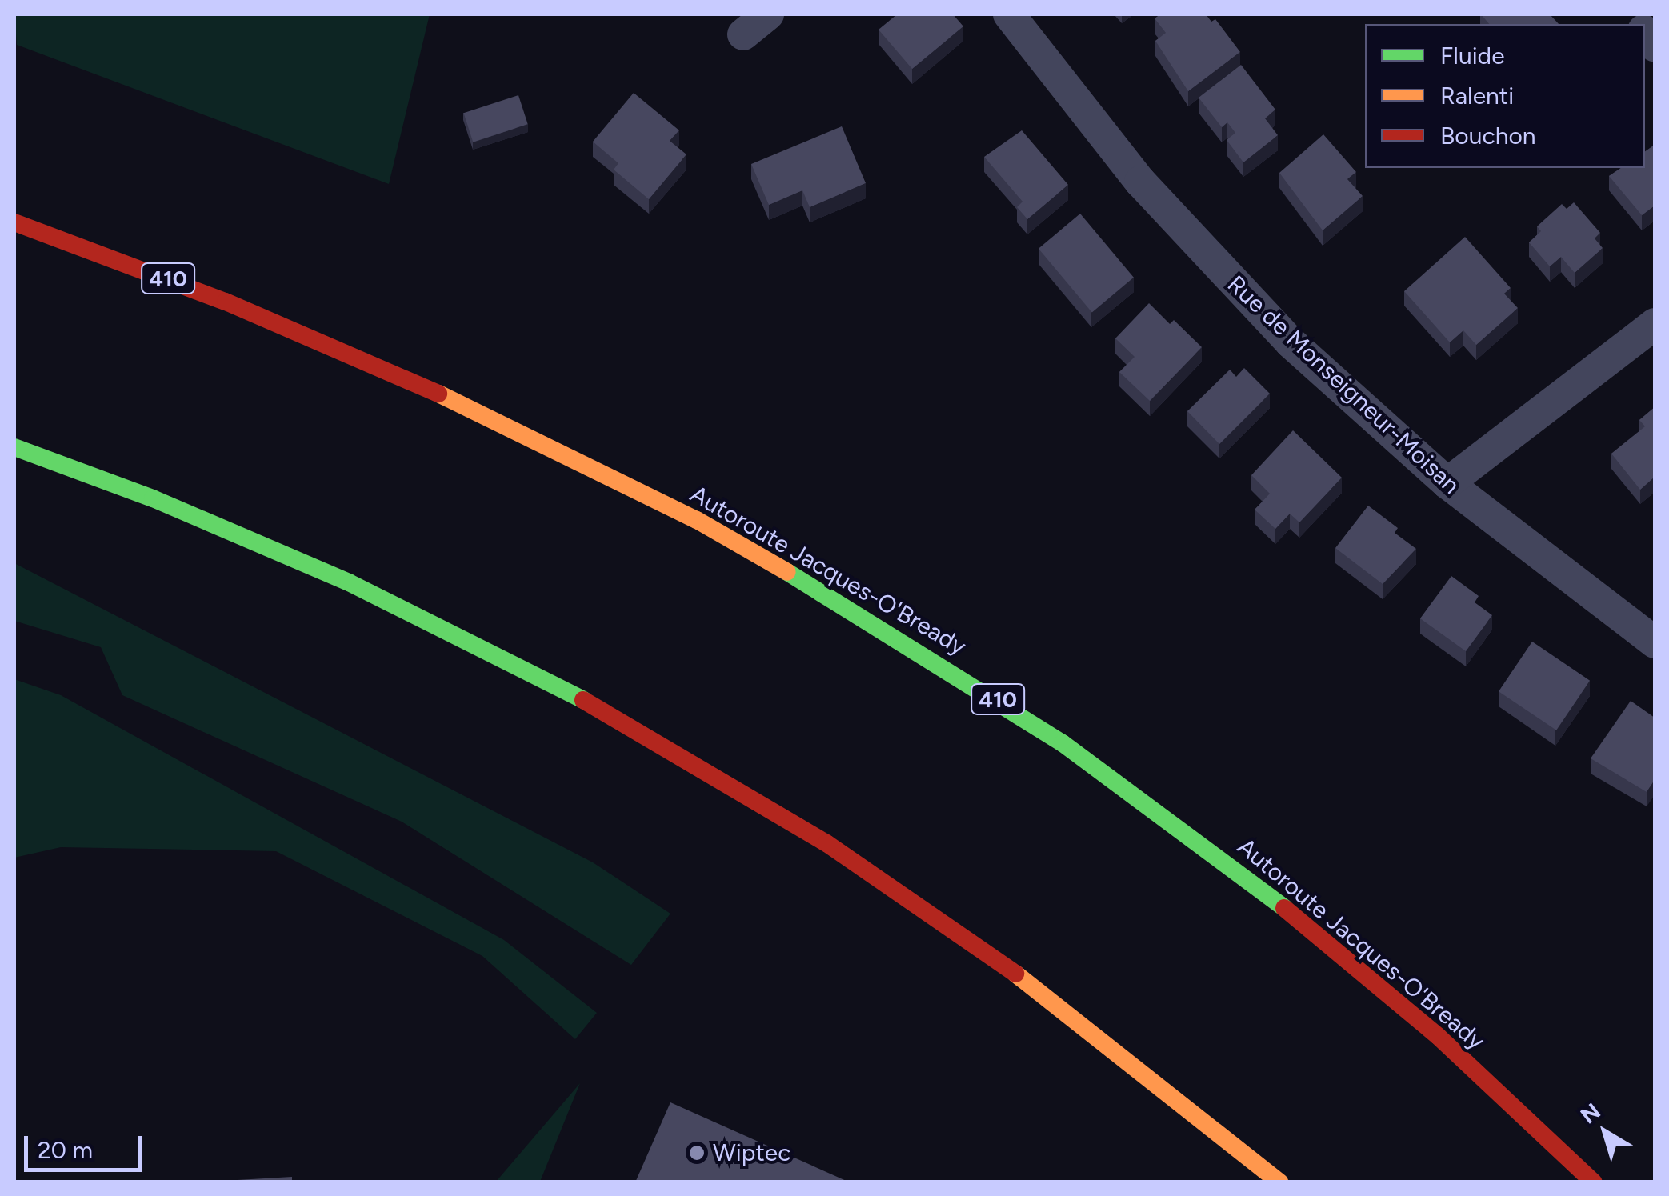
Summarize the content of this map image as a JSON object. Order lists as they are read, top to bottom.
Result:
{
  "streets": {
    "highway": ["410", "Autoroute Jacques-O'Bready"],
    "street": ["Rue de Monseigneur-Moisan"]
  },
  "places": ["Wiptec"],
  "legend": ["Fluide", "Ralenti", "Bouchon"],
  "scale_bar": "20 m",
  "north": "top left"
}
